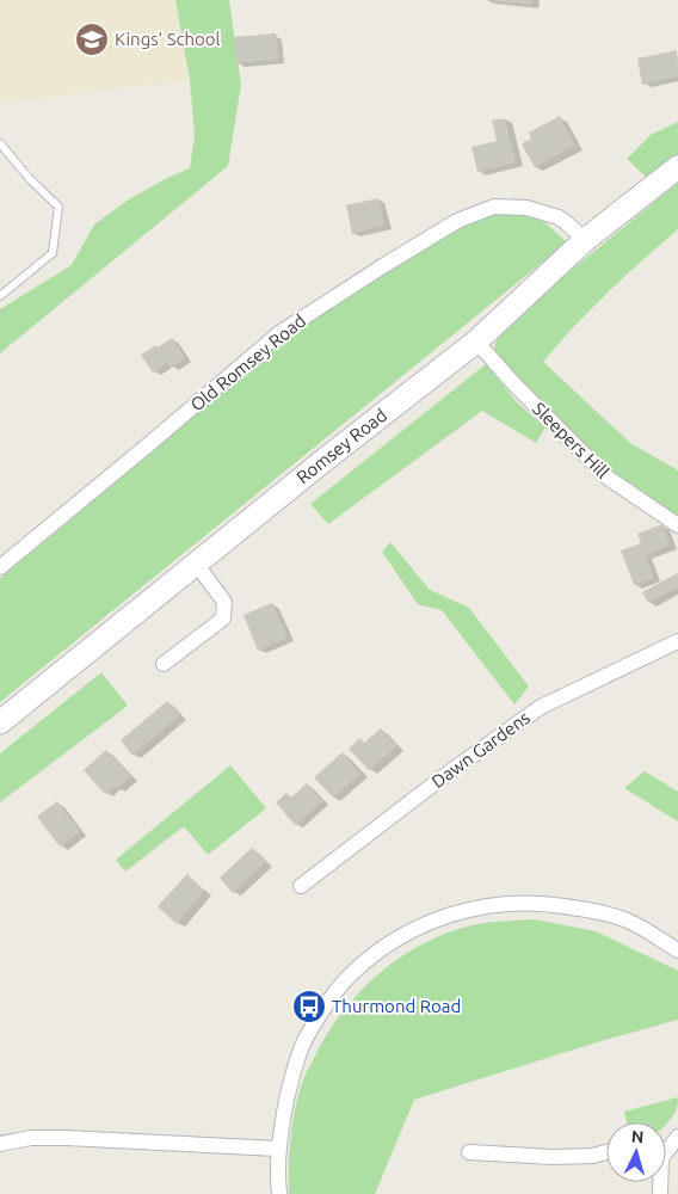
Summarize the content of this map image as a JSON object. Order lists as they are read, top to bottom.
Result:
{
  "streets": {
    "main road": ["Romsey Road"],
    "street": ["Old Romsey Road", "Sleepers Hill", "Dawn Gardens"]
  },
  "crossings": [
    ["Old Romsey Road", "Romsey Road"],
    ["Sleepers Hill", "Romsey Road"]
  ],
  "places": {
    "school or university": ["Kings' School"],
    "bus stop": ["Thurmond Road"]
  },
  "north": "top"
}
